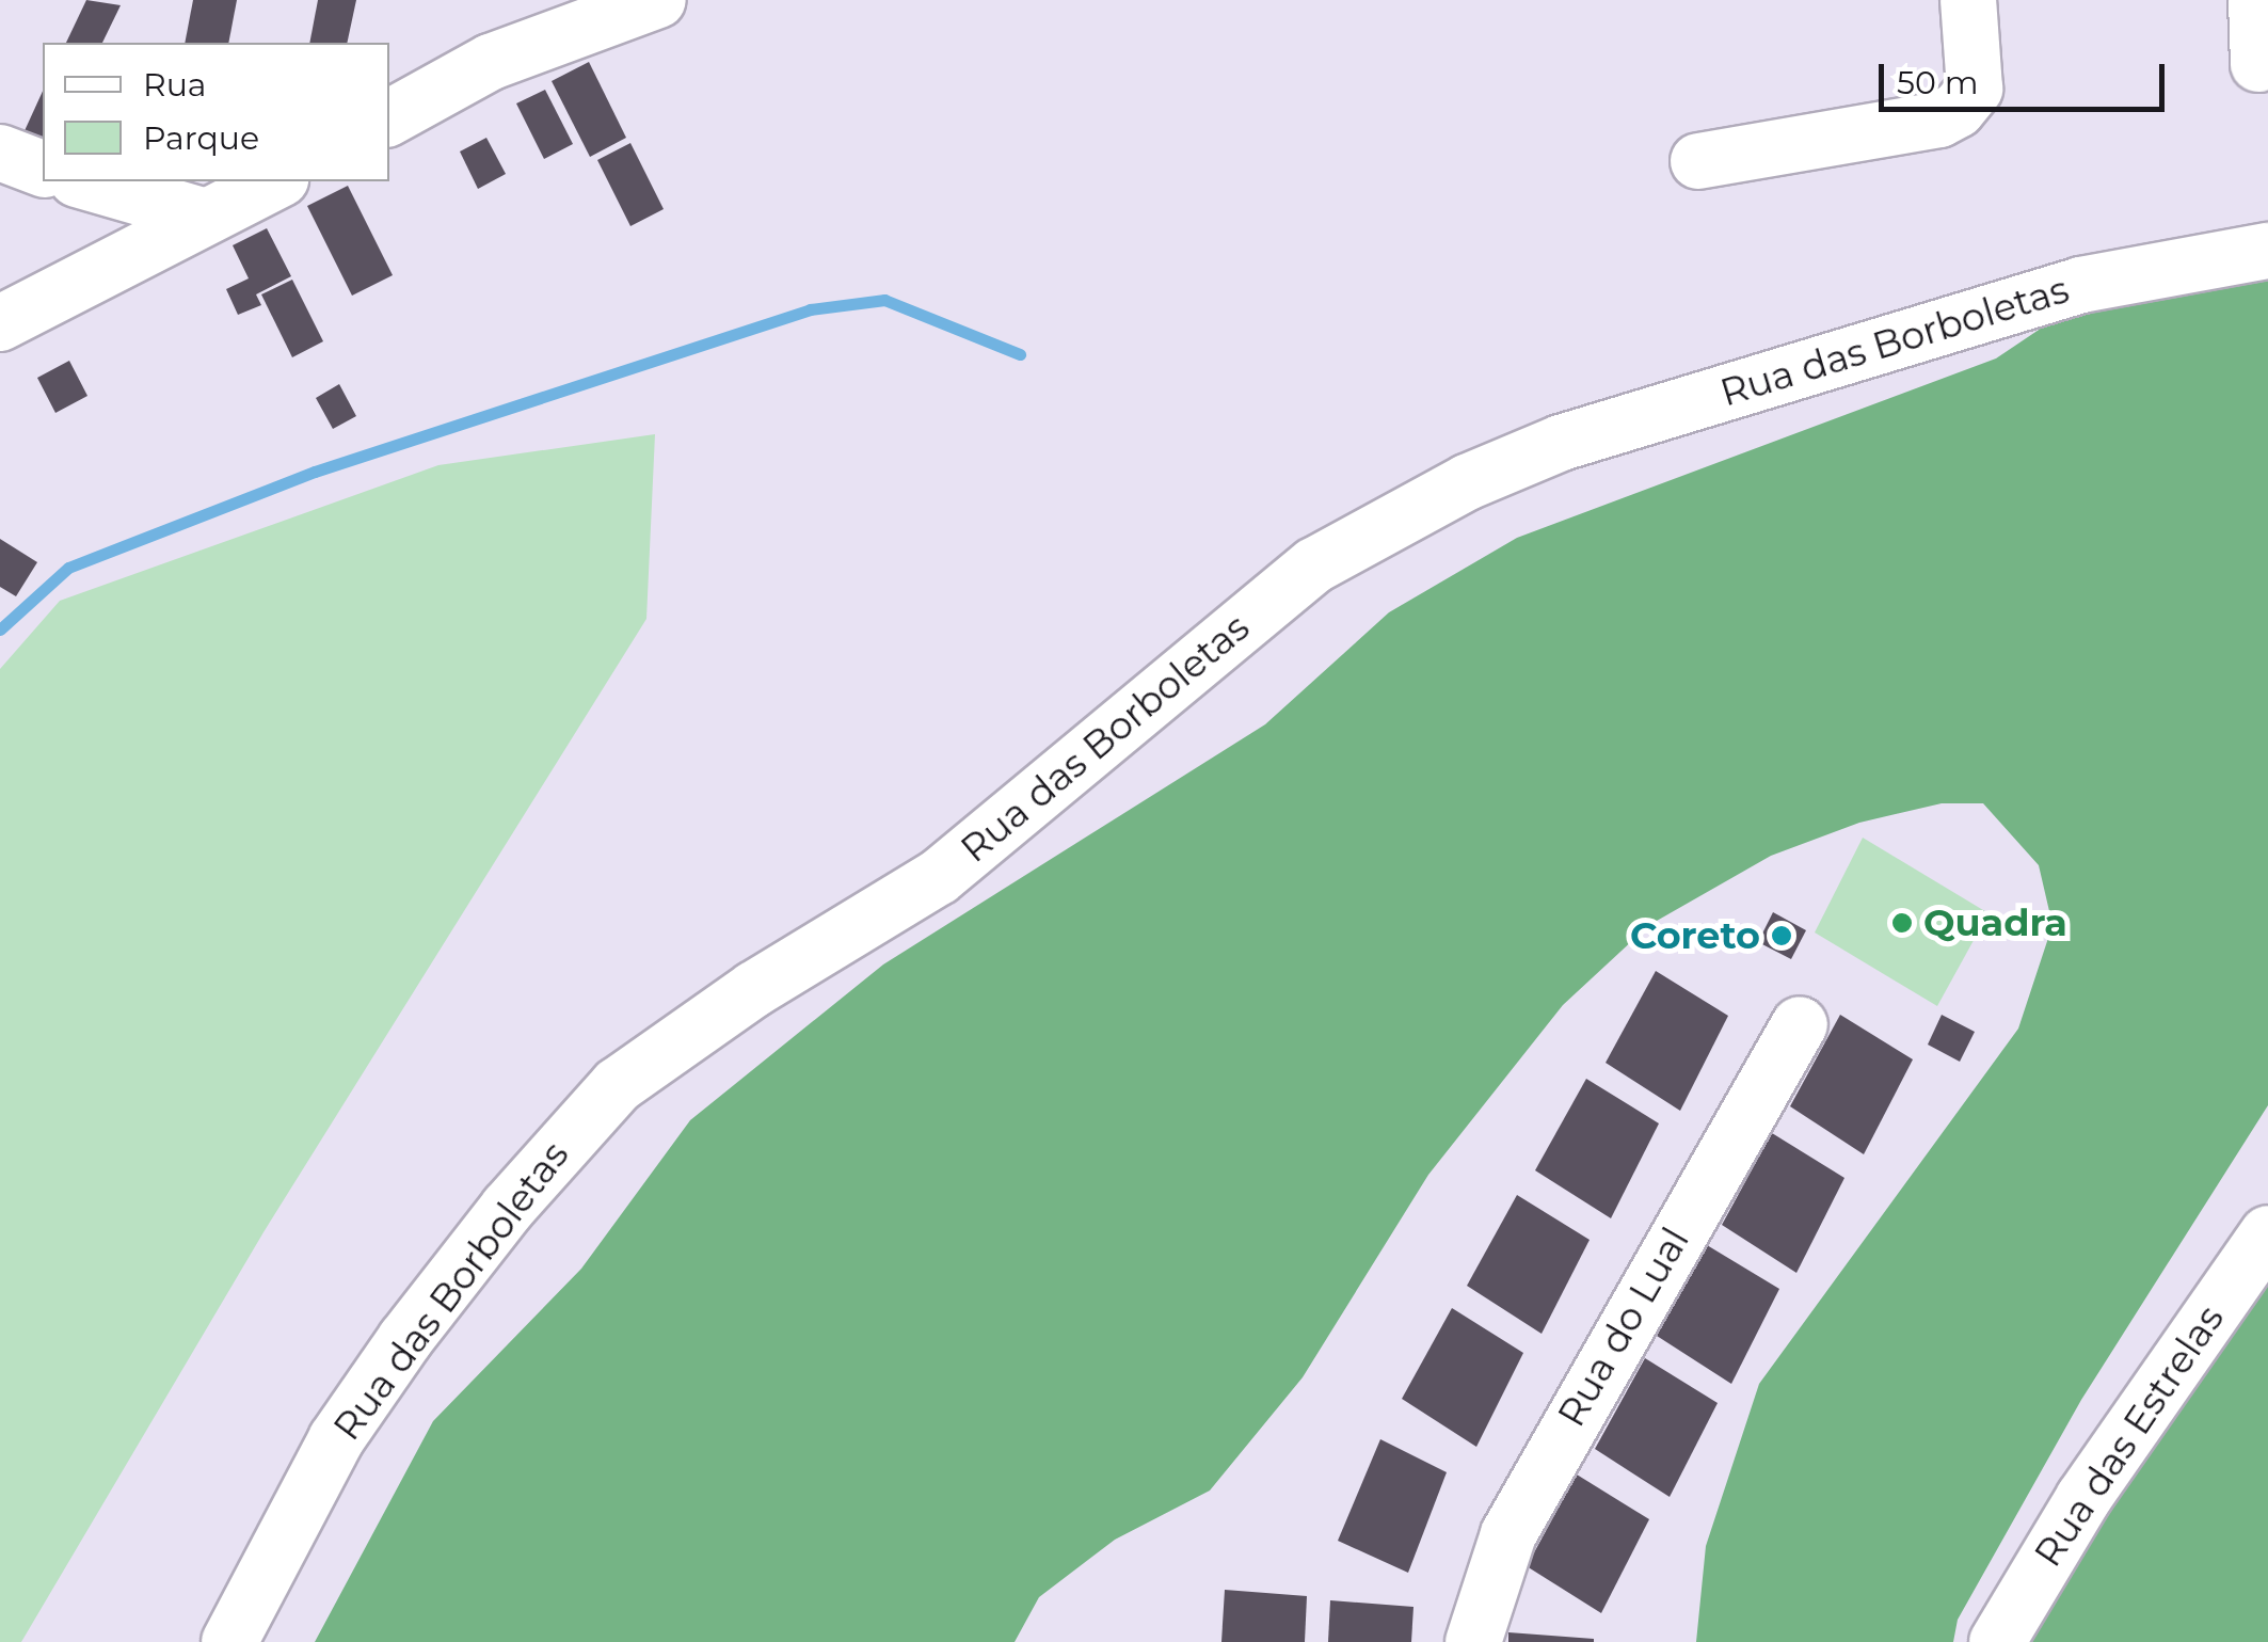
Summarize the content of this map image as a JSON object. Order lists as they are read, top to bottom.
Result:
{
  "streets": {
    "street": ["Rua das Borboletas", "Rua do Lual", "Rua das Estrelas"]
  },
  "places": ["Quadra", "Coreto"],
  "legend": ["Rua", "Parque"],
  "scale_bar": "50 m"
}
